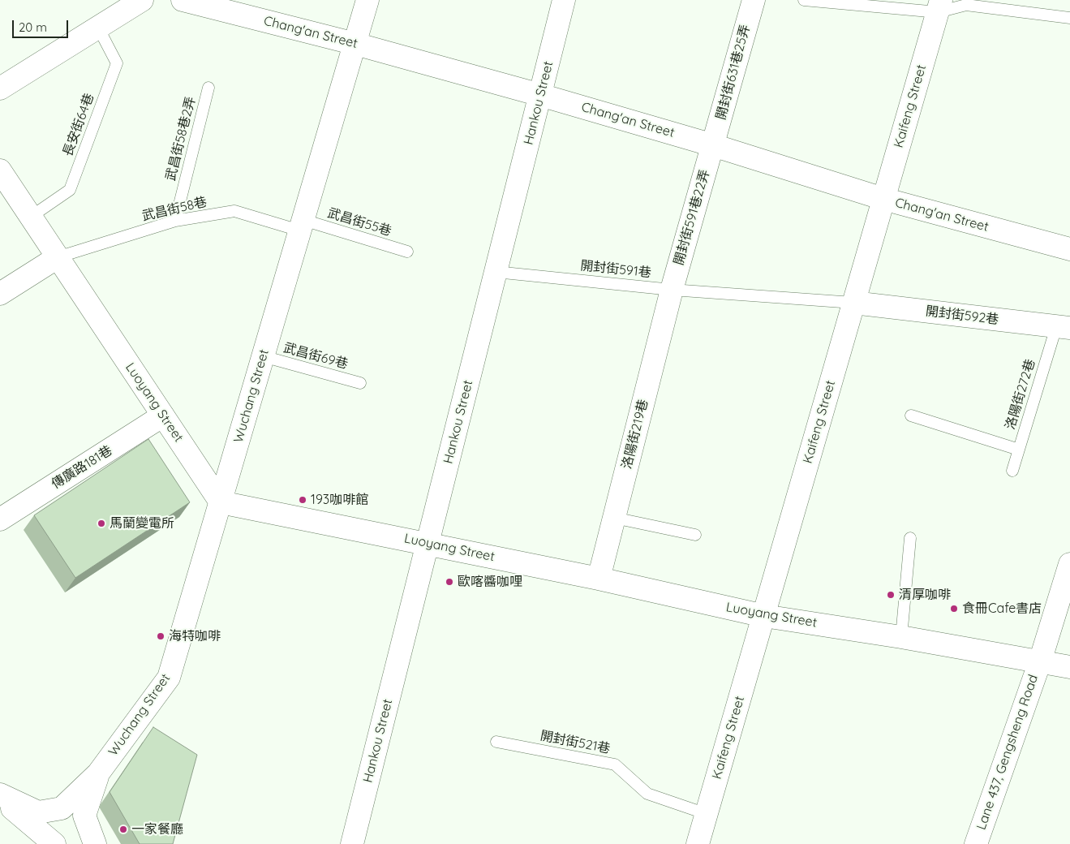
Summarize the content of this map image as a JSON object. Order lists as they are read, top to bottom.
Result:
{
  "streets": {
    "street": [
      "Chang'an Street",
      "開封街631巷25弄",
      "Hankou Street",
      "Kaifeng Street",
      "開封街591巷22弄",
      "開封街592巷",
      "Wuchang Street",
      "Luoyang Street",
      "洛陽街219巷",
      "傳廣路181巷",
      "Lane 437, Gengsheng Road"
    ],
    "lane": [
      "長安街64巷",
      "武昌街58巷2弄",
      "武昌街58巷",
      "武昌街55巷",
      "開封街591巷",
      "武昌街69巷",
      "洛陽街272巷",
      "開封街521巷"
    ]
  },
  "crossings": [
    ["Chang'an Street", "開封街631巷25弄"],
    ["Chang'an Street", "Hankou Street"],
    ["Chang'an Street", "Kaifeng Street"],
    ["Chang'an Street", "開封街591巷22弄"],
    ["Chang'an Street", "Wuchang Street"],
    ["開封街631巷25弄", "開封街591巷22弄"],
    ["Hankou Street", "開封街591巷"],
    ["Hankou Street", "Luoyang Street"],
    ["Kaifeng Street", "開封街591巷"],
    ["Kaifeng Street", "開封街592巷"],
    ["Kaifeng Street", "Luoyang Street"],
    ["Kaifeng Street", "開封街521巷"],
    ["長安街64巷", "Luoyang Street"],
    ["武昌街58巷2弄", "武昌街58巷"],
    ["武昌街58巷", "武昌街55巷"],
    ["武昌街58巷", "Wuchang Street"],
    ["武昌街58巷", "Luoyang Street"],
    ["開封街591巷22弄", "開封街591巷"],
    ["開封街591巷22弄", "洛陽街219巷"],
    ["武昌街55巷", "Wuchang Street"],
    ["開封街591巷", "開封街592巷"],
    ["開封街591巷", "洛陽街219巷"],
    ["開封街592巷", "洛陽街272巷"],
    ["武昌街69巷", "Wuchang Street"],
    ["Wuchang Street", "Luoyang Street"],
    ["Luoyang Street", "洛陽街219巷"],
    ["Luoyang Street", "傳廣路181巷"],
    ["Luoyang Street", "Lane 437, Gengsheng Road"]
  ],
  "places": [
    "193咖啡館",
    "馬蘭變電所",
    "歐喀醬咖哩",
    "清厚咖啡",
    "食冊Cafe書店",
    "海特咖啡",
    "一家餐廳"
  ],
  "scale_bar": "20 m"
}
